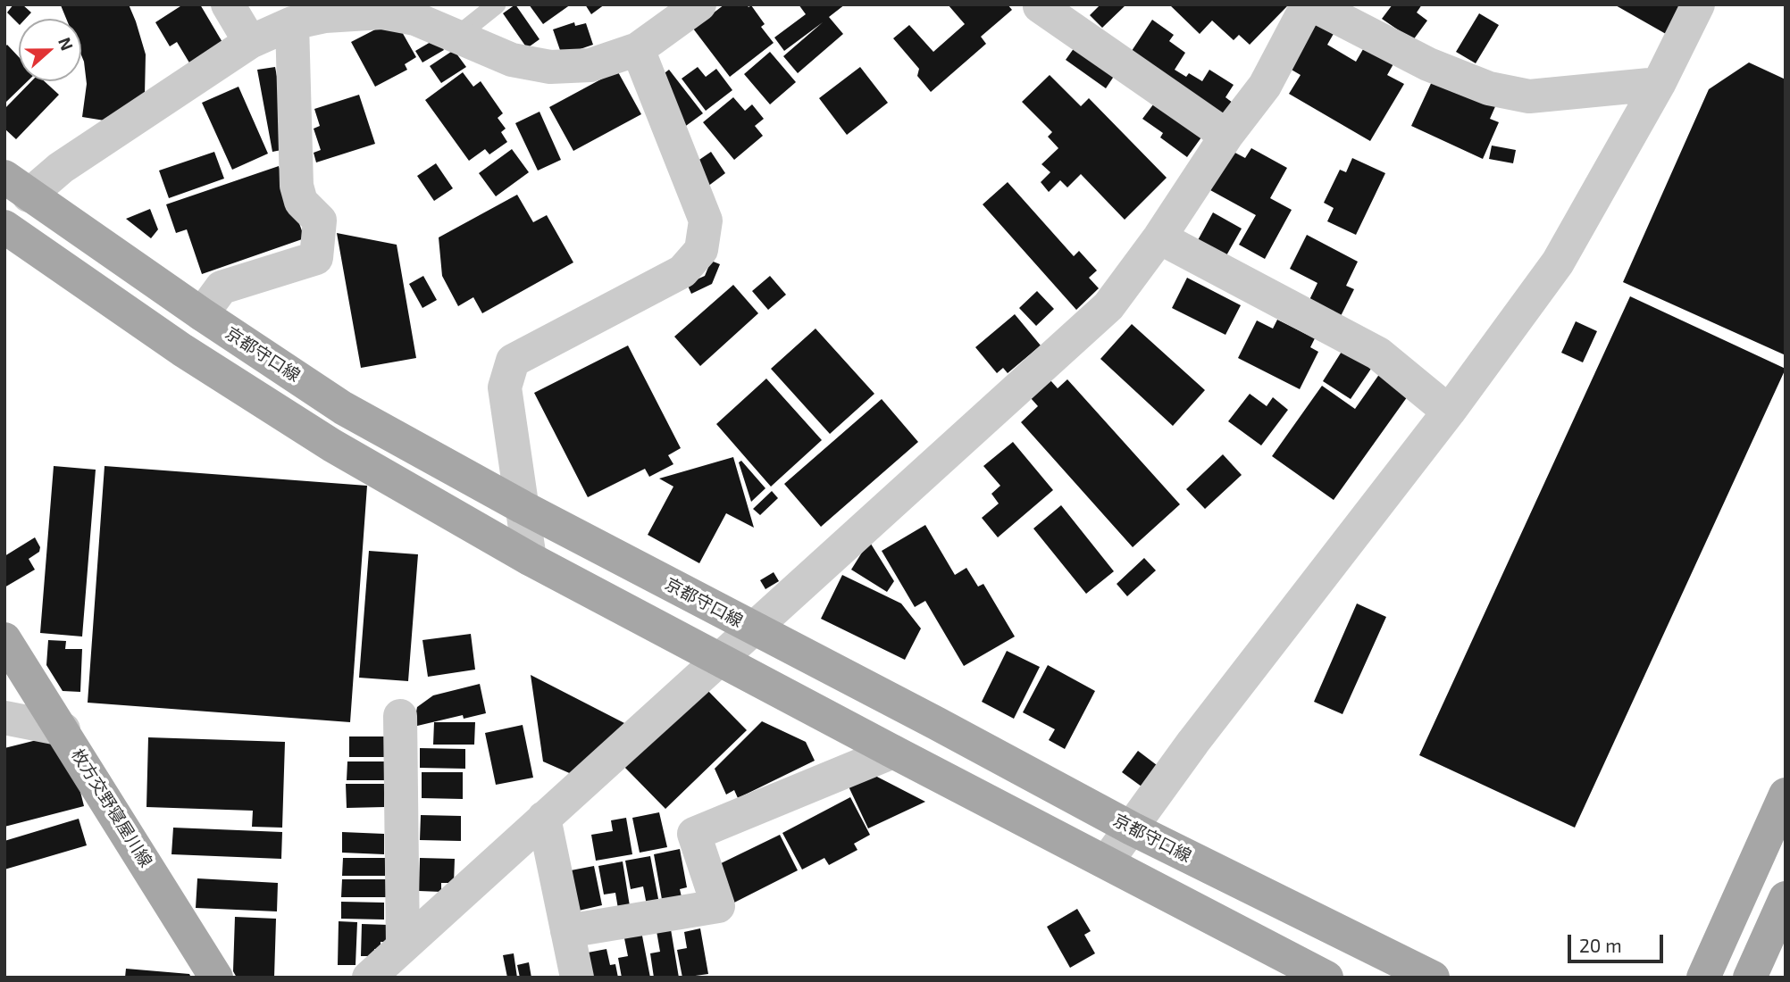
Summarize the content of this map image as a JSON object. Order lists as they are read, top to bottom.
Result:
{
  "streets": {
    "main road": ["京都守口線", "枚方交野寝屋川線"]
  },
  "scale_bar": "20 m",
  "north": "right"
}
